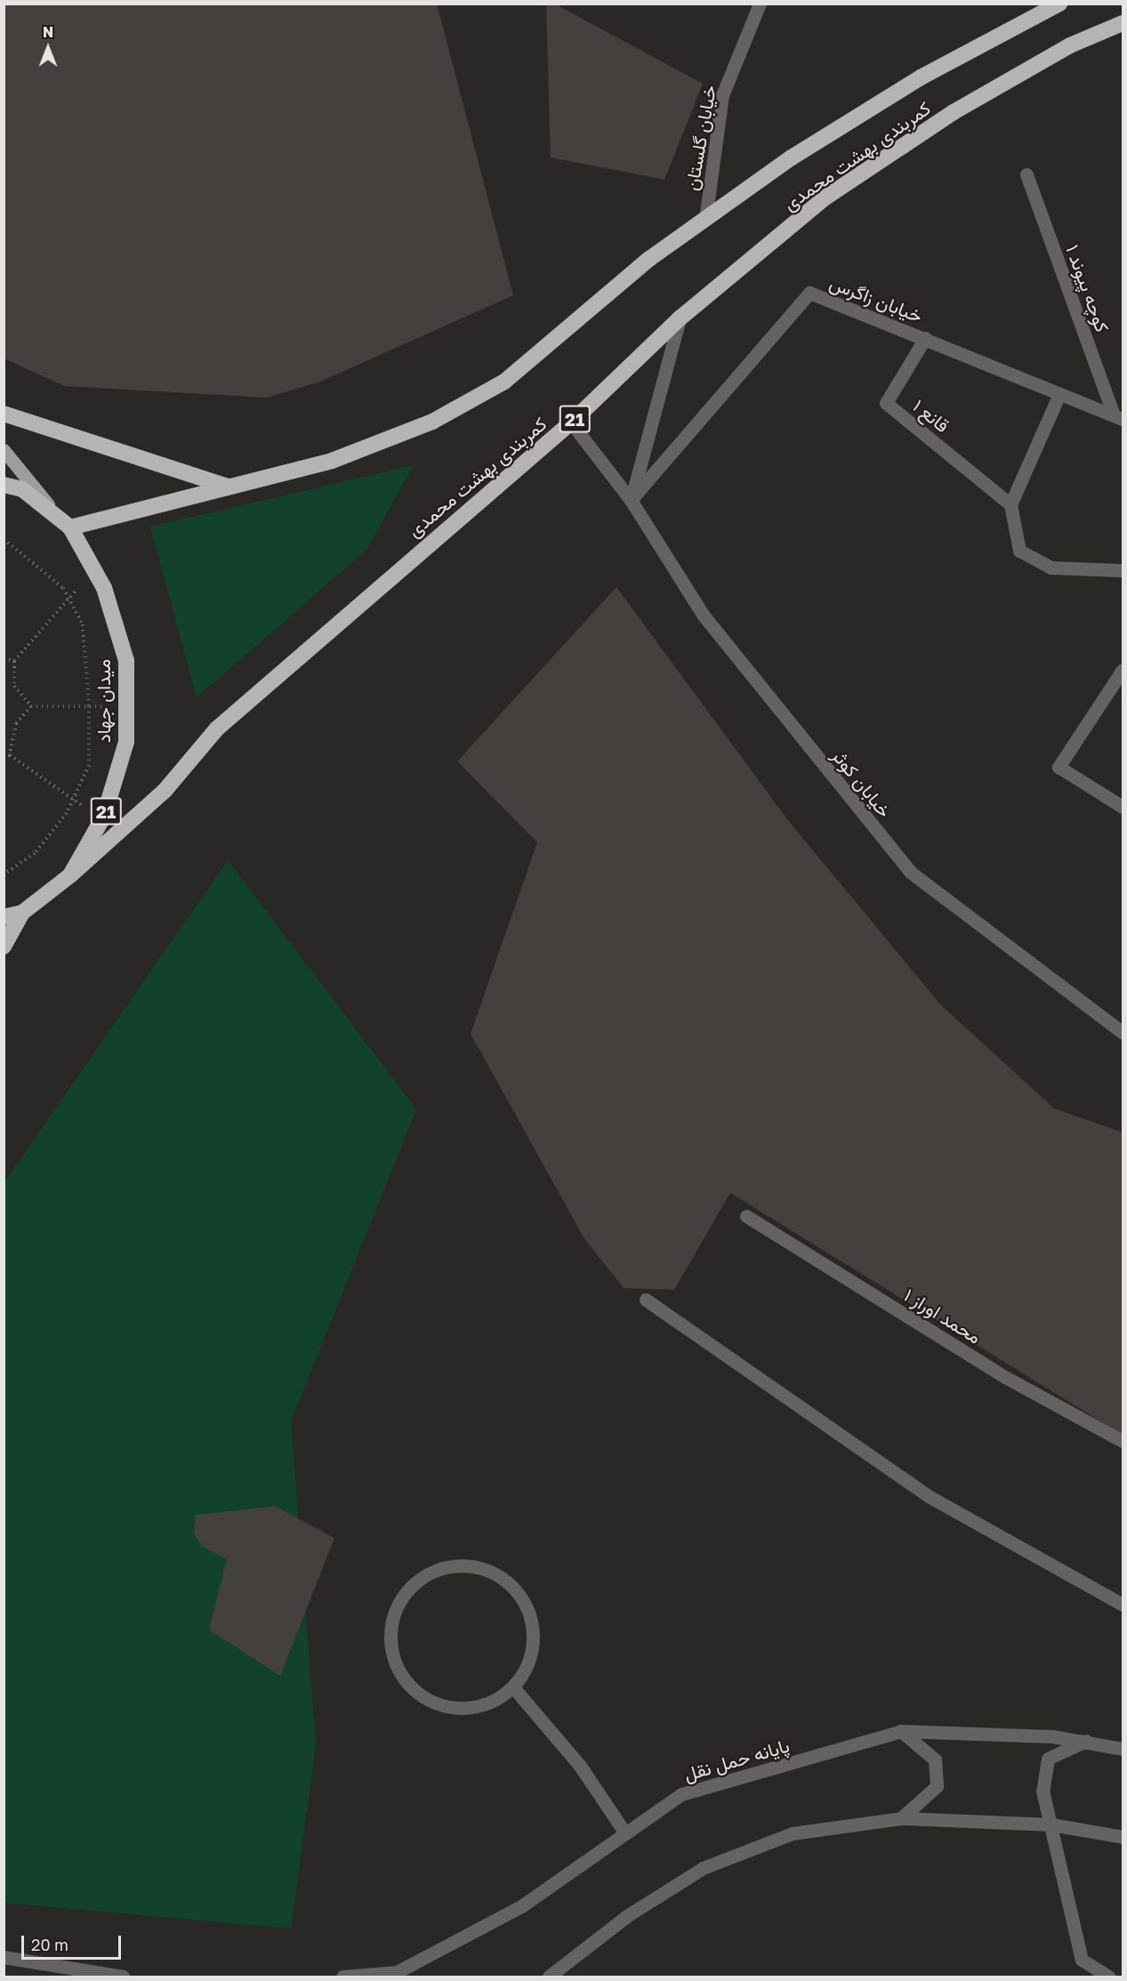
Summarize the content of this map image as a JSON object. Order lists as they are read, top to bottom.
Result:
{
  "streets": {
    "highway": ["کمربندی بهشت محمدی", "21", "میدان جهاد"],
    "street": [
      "خیابان گلستان",
      "کوچه پیوند ۱",
      "خیابان زاگرس",
      "قانع ۱",
      "خیابان کوثر",
      "محمد اوراز ۱",
      "پایانه حمل نقل"
    ]
  },
  "crossings": [
    ["خیابان گلستان", "کمربندی بهشت محمدی"],
    ["کمربندی بهشت محمدی", "میدان جهاد"],
    ["کمربندی بهشت محمدی", "خیابان کوثر"],
    ["کوچه پیوند ۱", "خیابان زاگرس"],
    ["خیابان زاگرس", "قانع ۱"],
    ["خیابان زاگرس", "خیابان کوثر"],
    ["21", "میدان جهاد"]
  ],
  "scale_bar": "20 m",
  "north": "top"
}
